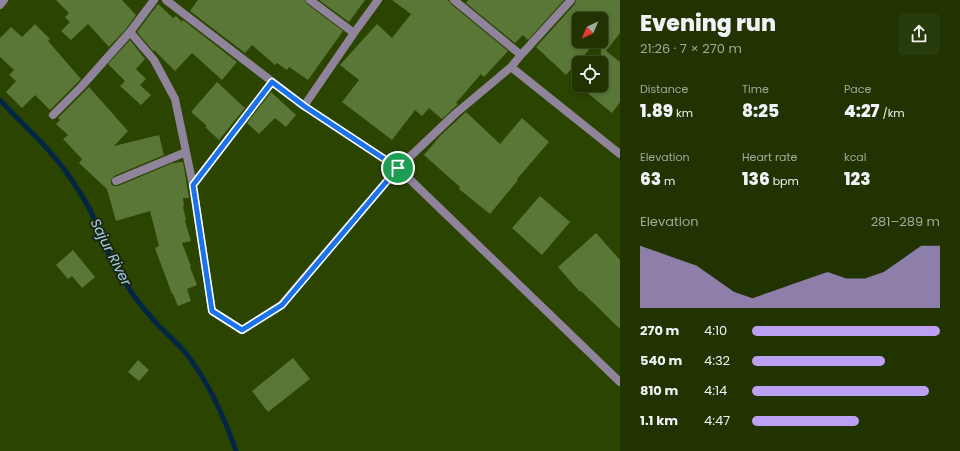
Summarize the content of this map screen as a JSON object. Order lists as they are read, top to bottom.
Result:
{
  "water": ["Sajur River"],
  "north": "bottom left",
  "page": {
    "heading": ["Evening run", "21:26 · 7 × 270 m"],
    "stats": [
      ["Distance", "1.89 km"],
      ["Time", "8:25"],
      ["Pace", "4:27 /km"],
      ["Elevation", "63 m"],
      ["Heart rate", "136 bpm"],
      ["kcal", "123"]
    ],
    "chart": ["Elevation", "281–289 m"],
    "list": [
      {
        "name": "270 m",
        "note": "4:10"
      },
      {
        "name": "540 m",
        "note": "4:32"
      },
      {
        "name": "810 m",
        "note": "4:14"
      },
      {
        "name": "1.1 km",
        "note": "4:47"
      }
    ]
  }
}
